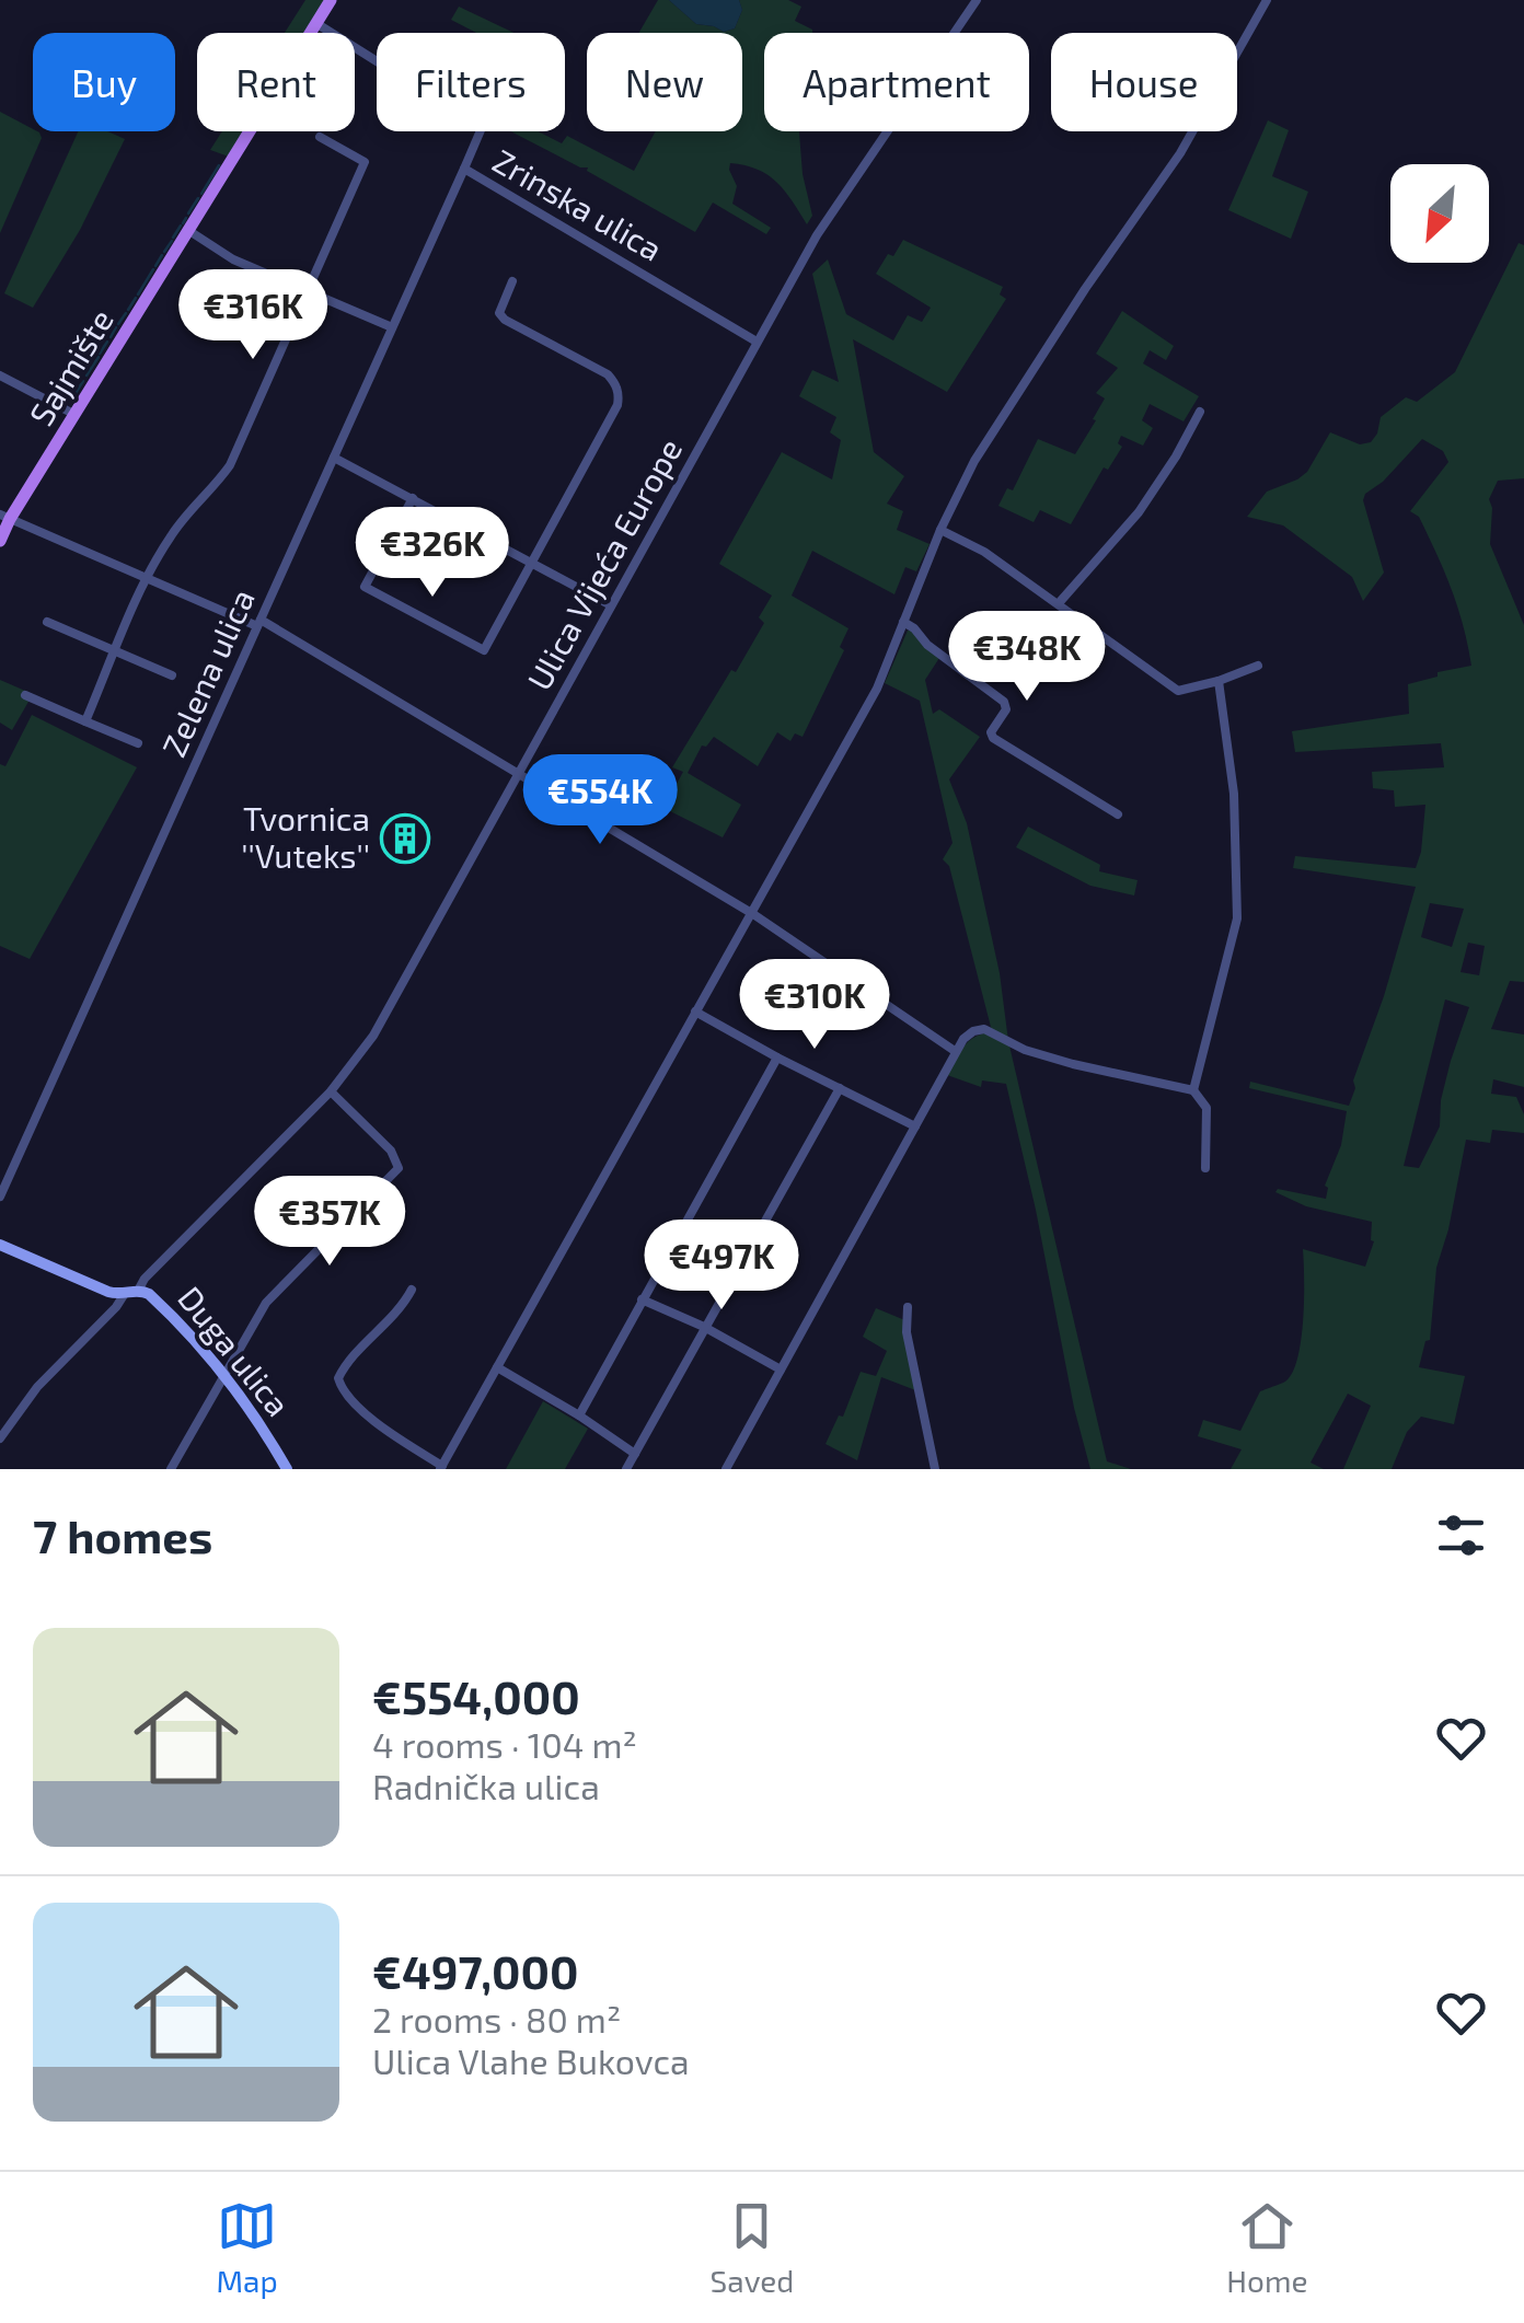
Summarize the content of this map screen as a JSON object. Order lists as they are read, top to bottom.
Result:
{
  "streets": {
    "main road": ["Sajmište", "Duga ulica"],
    "street": ["Zrinska ulica", "Ulica Vijeća Europe", "Zelena ulica"]
  },
  "crossings": [
    ["Zrinska ulica", "Sajmište"],
    ["Zrinska ulica", "Ulica Vijeća Europe"],
    ["Zrinska ulica", "Zelena ulica"],
    ["Ulica Vijeća Europe", "Duga ulica"]
  ],
  "places": {
    "building": ["Tvornica ''Vuteks''"]
  },
  "north": "bottom left",
  "page": {
    "chip": [
      "Buy",
      "Rent",
      "Filters",
      "New",
      "Apartment",
      "House"
    ],
    "price": [
      "€316K",
      "€326K",
      "€348K",
      "€554K",
      "€310K",
      "€357K",
      "€497K"
    ],
    "heading": "7 homes",
    "list": [
      {
        "name": "€554,000",
        "note": "4 rooms · 104 m² · Radnička ulica"
      },
      {
        "name": "€497,000",
        "note": "2 rooms · 80 m² · Ulica Vlahe Bukovca"
      }
    ],
    "tabs": ["Map", "Saved", "Home"]
  }
}
